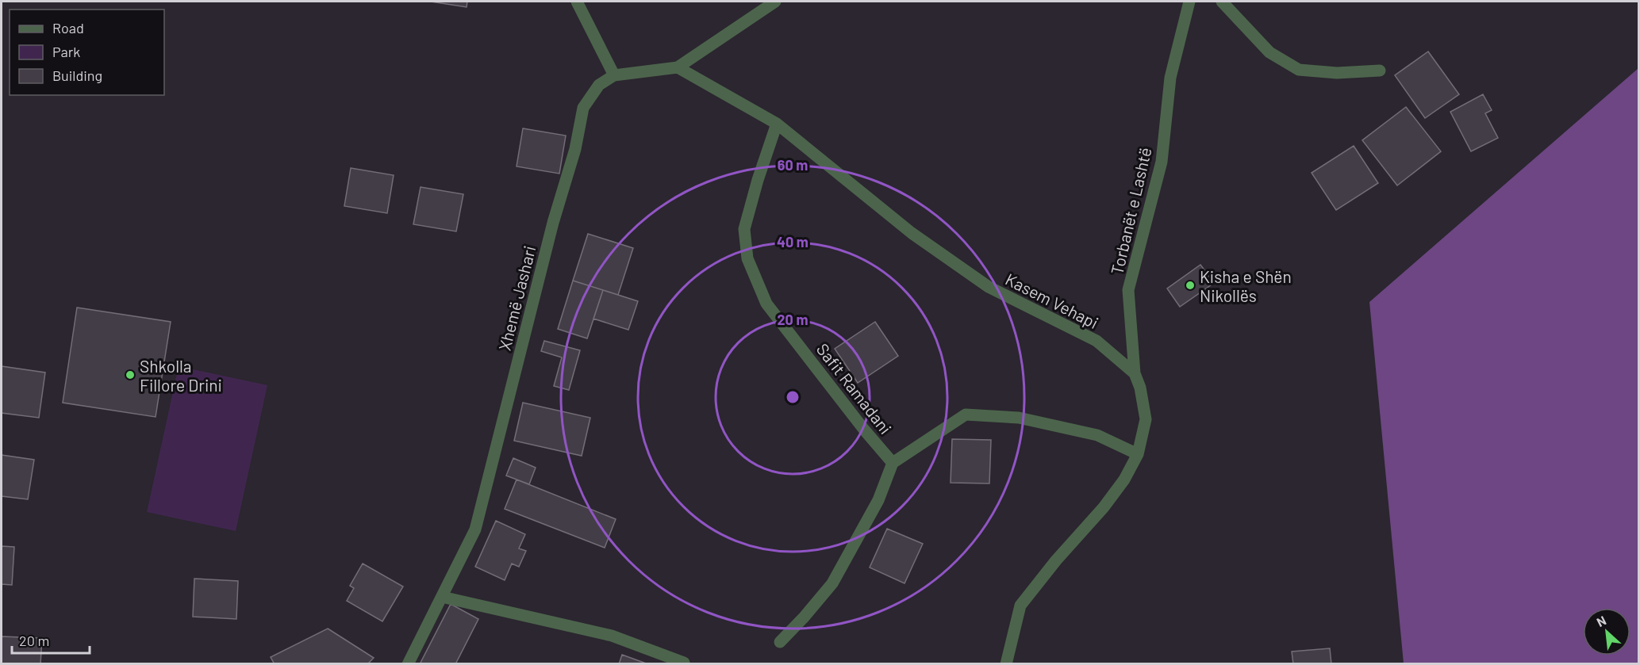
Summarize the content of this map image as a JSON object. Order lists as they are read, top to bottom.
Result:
{
  "streets": {
    "street": [
      "Torbanët e Lashtë",
      "Xhemë Jashari",
      "Kasem Vehapi",
      "Safit Ramadani"
    ]
  },
  "crossings": [
    ["Torbanët e Lashtë", "Kasem Vehapi"],
    ["Xhemë Jashari", "Kasem Vehapi"],
    ["Kasem Vehapi", "Safit Ramadani"]
  ],
  "places": ["Kisha e Shën Nikollës", "Shkolla Fillore Drini"],
  "legend": ["Road", "Park", "Building"],
  "scale_bar": "20 m",
  "north": "top left",
  "rings": ["60 m", "40 m", "20 m"]
}
